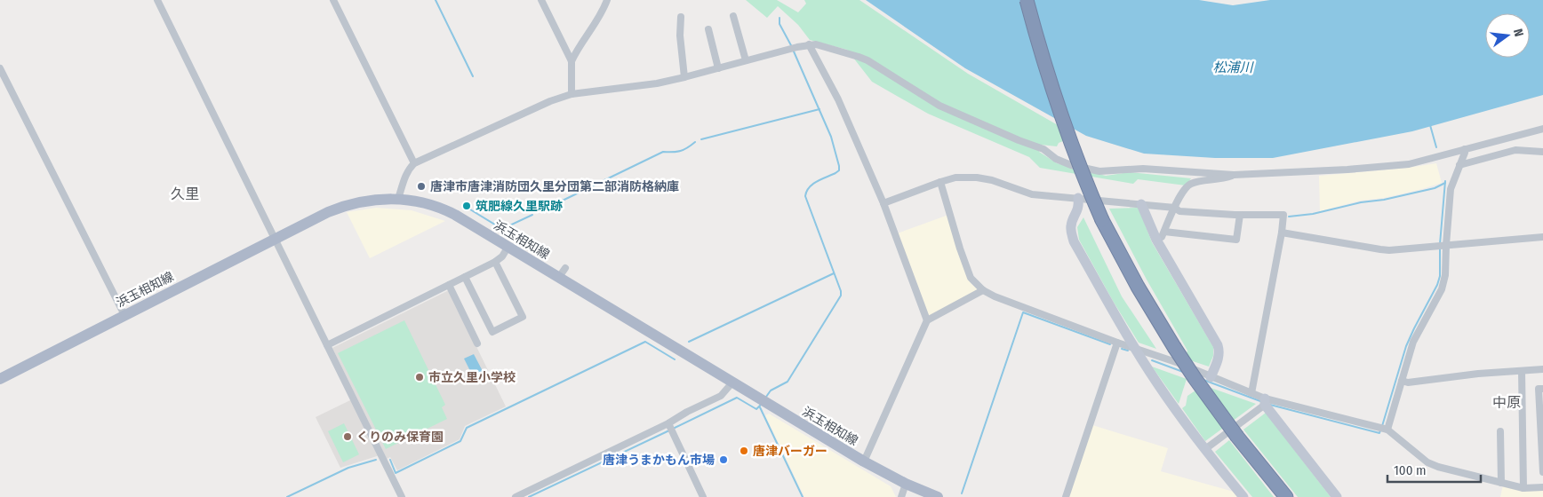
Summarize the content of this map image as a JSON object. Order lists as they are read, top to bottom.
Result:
{
  "streets": {
    "main road": ["浜玉相知線"]
  },
  "districts": ["久里", "中原"],
  "water": ["松浦川"],
  "places": [
    "唐津市唐津消防団久里分団第二部消防格納庫",
    "筑肥線久里駅跡",
    "市立久里小学校",
    "くりのみ保育園",
    "唐津バーガー",
    "唐津うまかもん市場"
  ],
  "scale_bar": "100 m",
  "north": "right"
}
